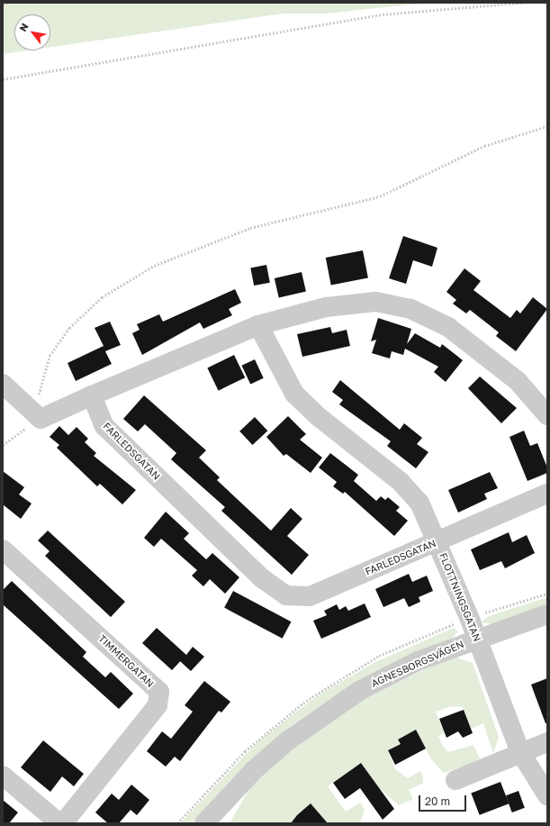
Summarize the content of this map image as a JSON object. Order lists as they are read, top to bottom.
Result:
{
  "streets": {
    "street": [
      "FARLEDSGATAN",
      "FLOTTNINGSGATAN",
      "TIMMERGATAN",
      "AGNESBORGSVÄGEN"
    ]
  },
  "crossings": [
    ["FARLEDSGATAN", "FLOTTNINGSGATAN"],
    ["FLOTTNINGSGATAN", "AGNESBORGSVÄGEN"]
  ],
  "scale_bar": "20 m",
  "north": "top left"
}
